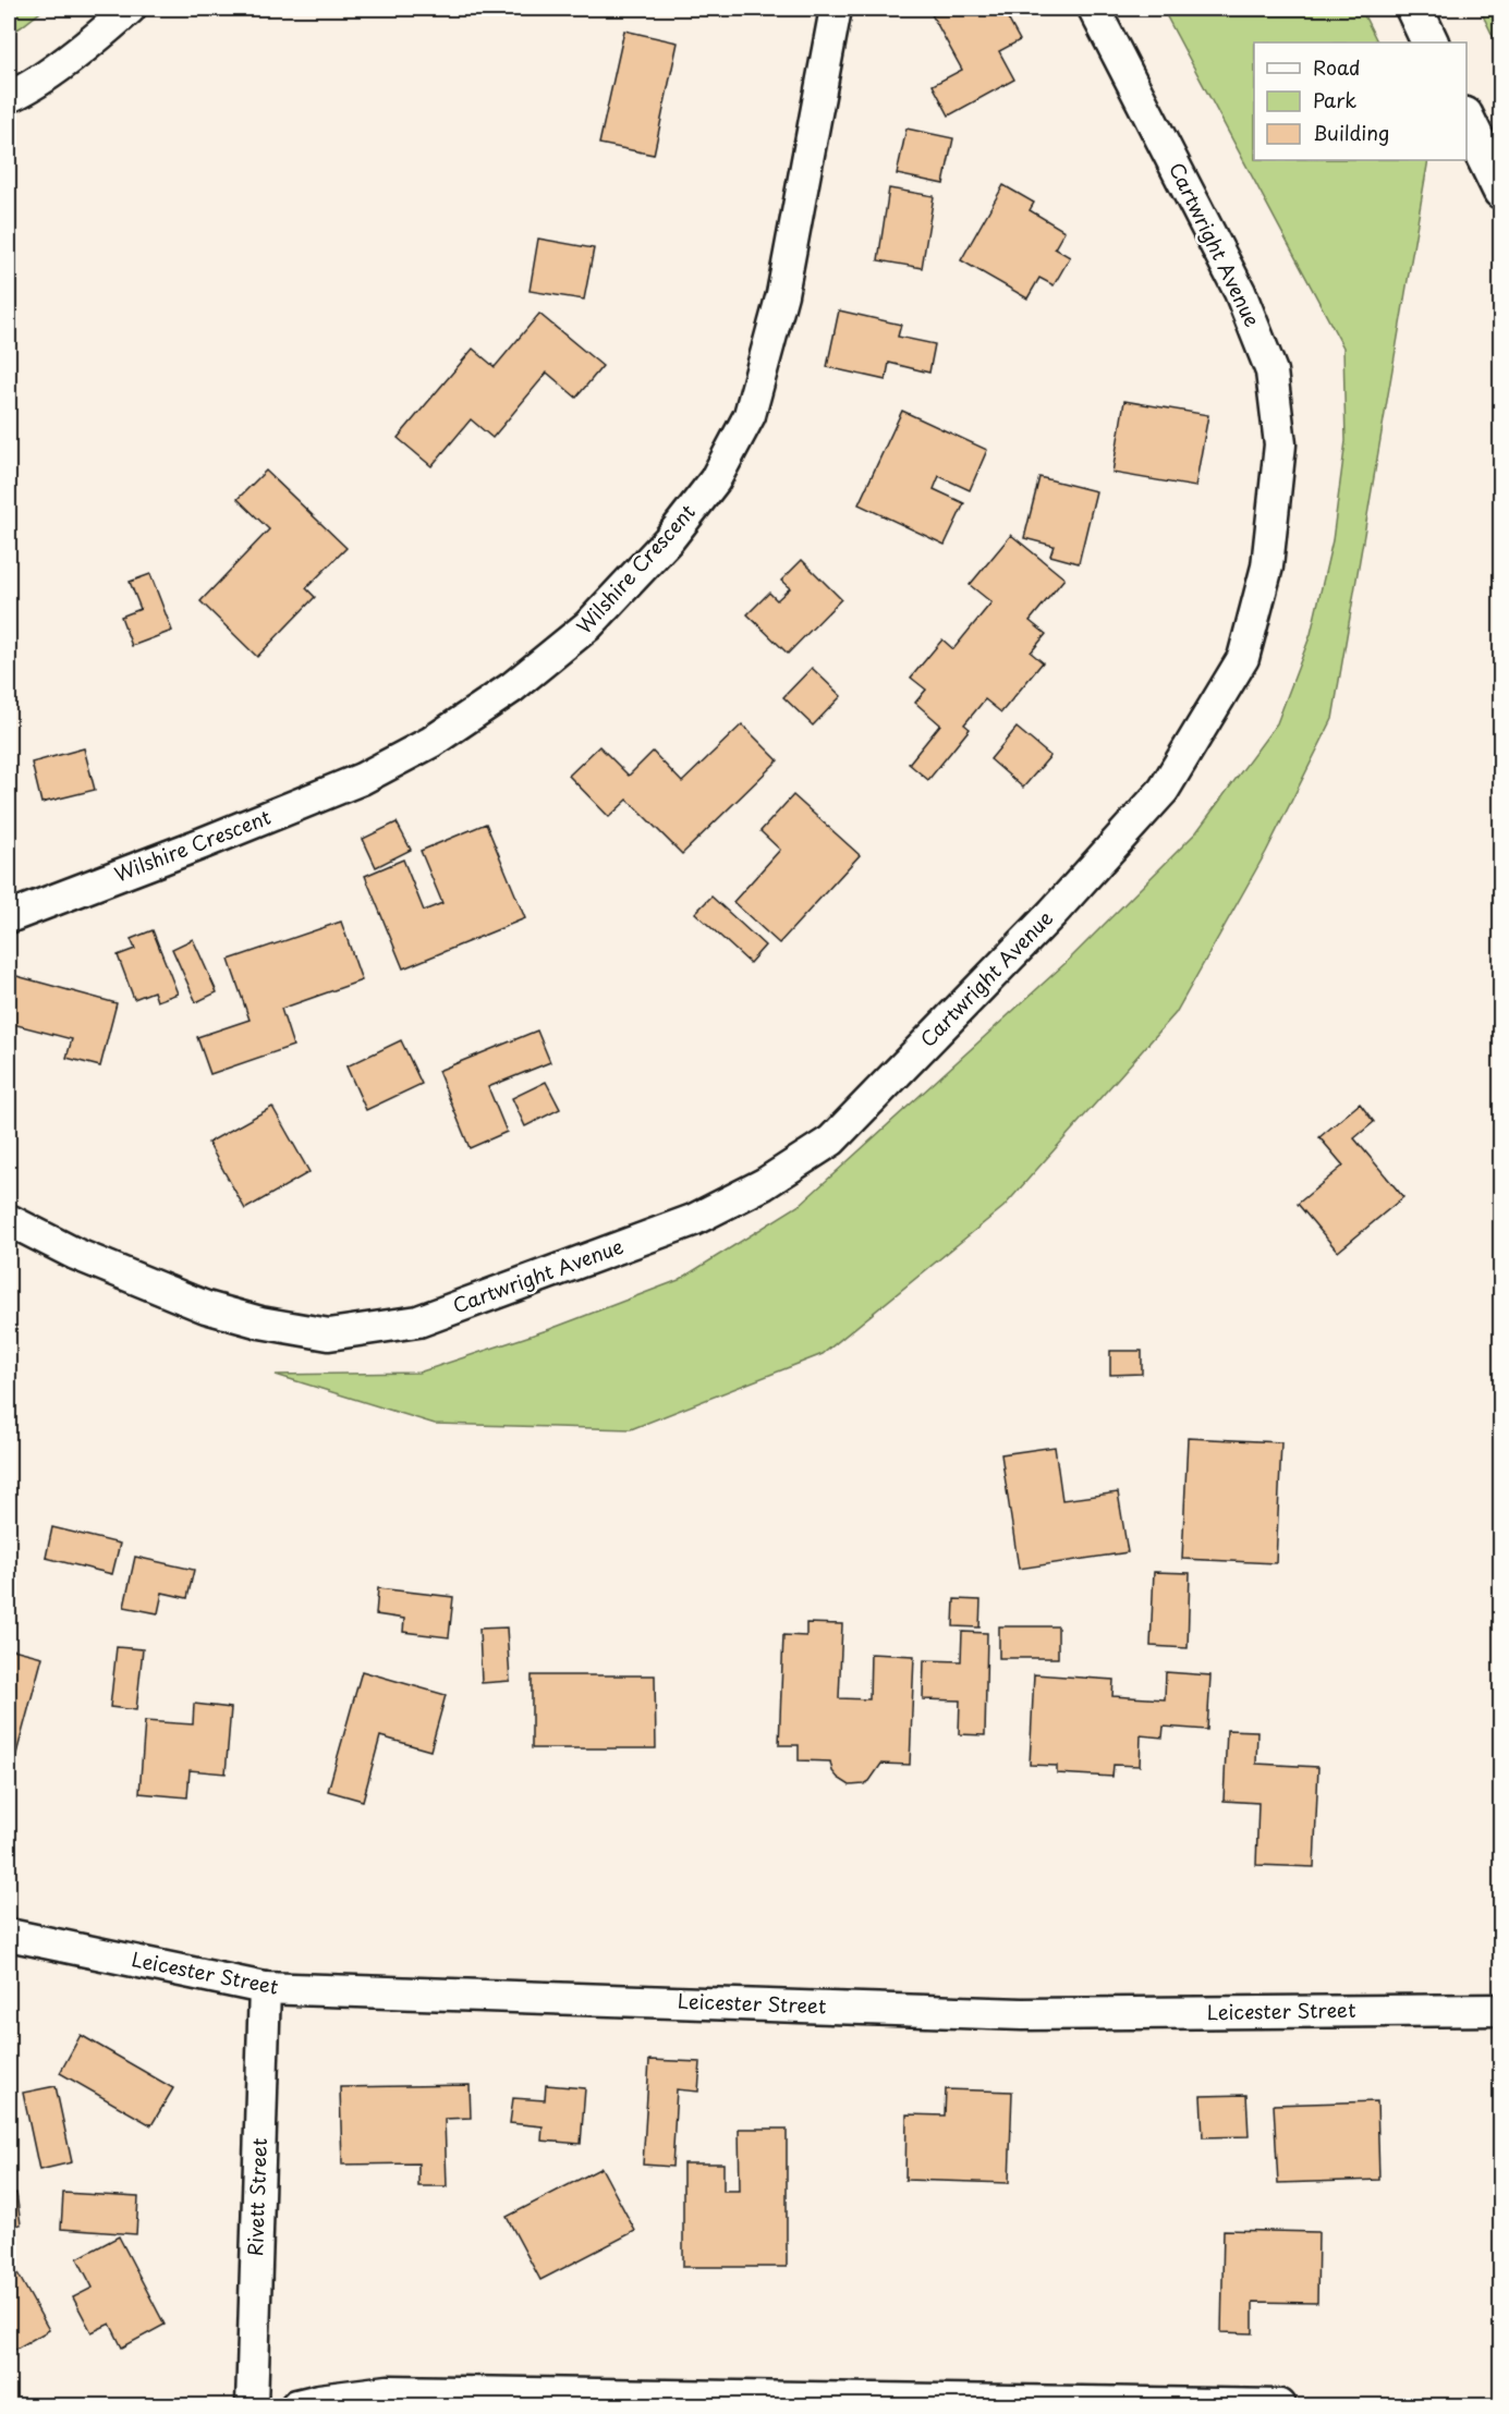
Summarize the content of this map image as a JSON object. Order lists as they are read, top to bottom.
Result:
{
  "streets": {
    "street": [
      "Cartwright Avenue",
      "Wilshire Crescent",
      "Leicester Street",
      "Rivett Street"
    ]
  },
  "crossings": [
    ["Leicester Street", "Rivett Street"]
  ],
  "legend": ["Road", "Park", "Building"]
}
